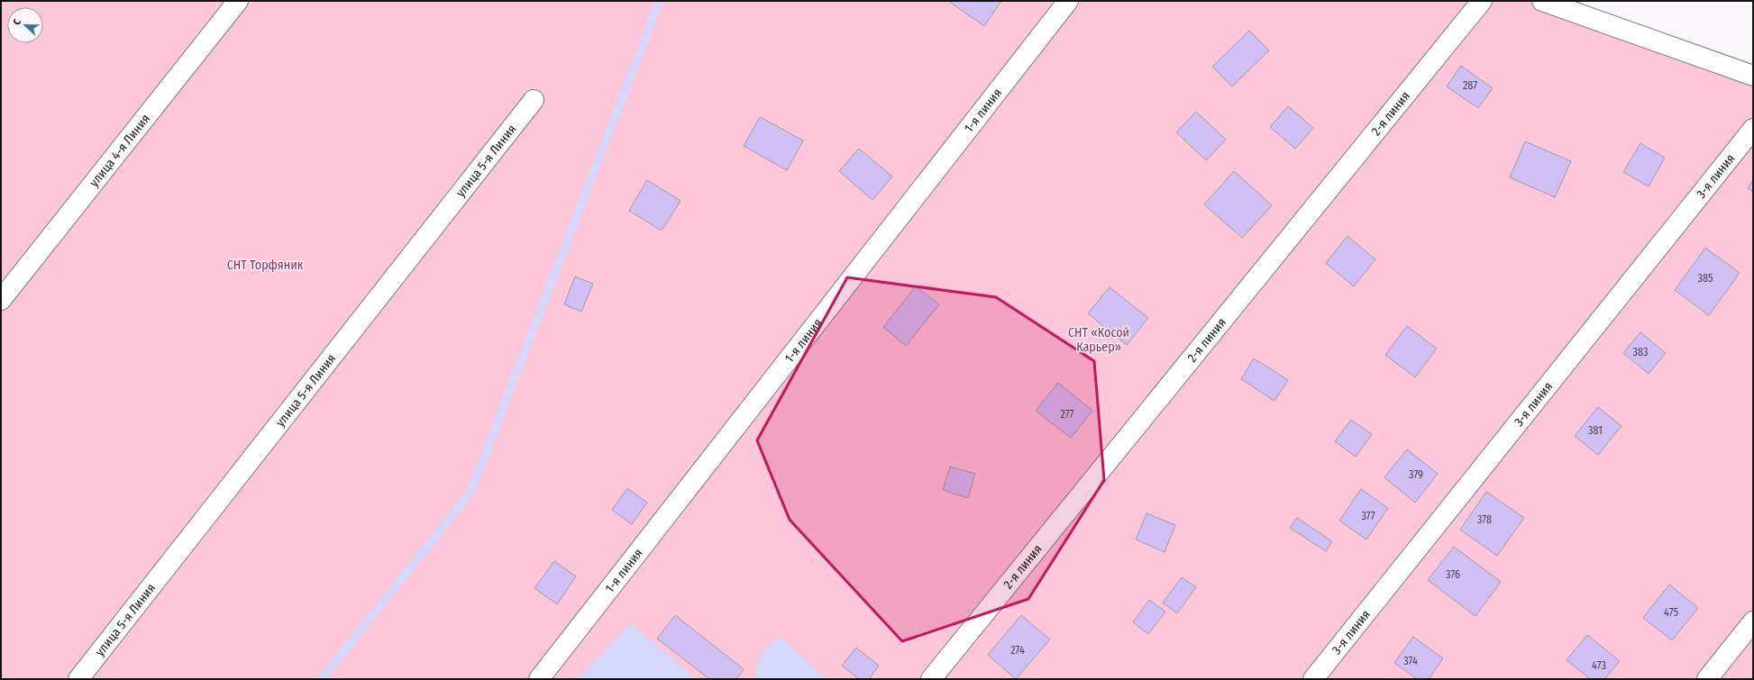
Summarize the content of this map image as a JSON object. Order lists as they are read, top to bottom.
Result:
{
  "streets": {
    "street": [
      "1-я линия",
      "2-я линия",
      "улица 4-я Линия",
      "улица 5-я Линия",
      "3-я линия"
    ]
  },
  "parks": ["СНТ Торфяник", "СНТ «Косой Карьер»"],
  "house_numbers": [
    "287",
    "385",
    "383",
    "277",
    "381",
    "379",
    "377",
    "378",
    "376",
    "475",
    "274",
    "374",
    "473"
  ],
  "north": "left"
}
